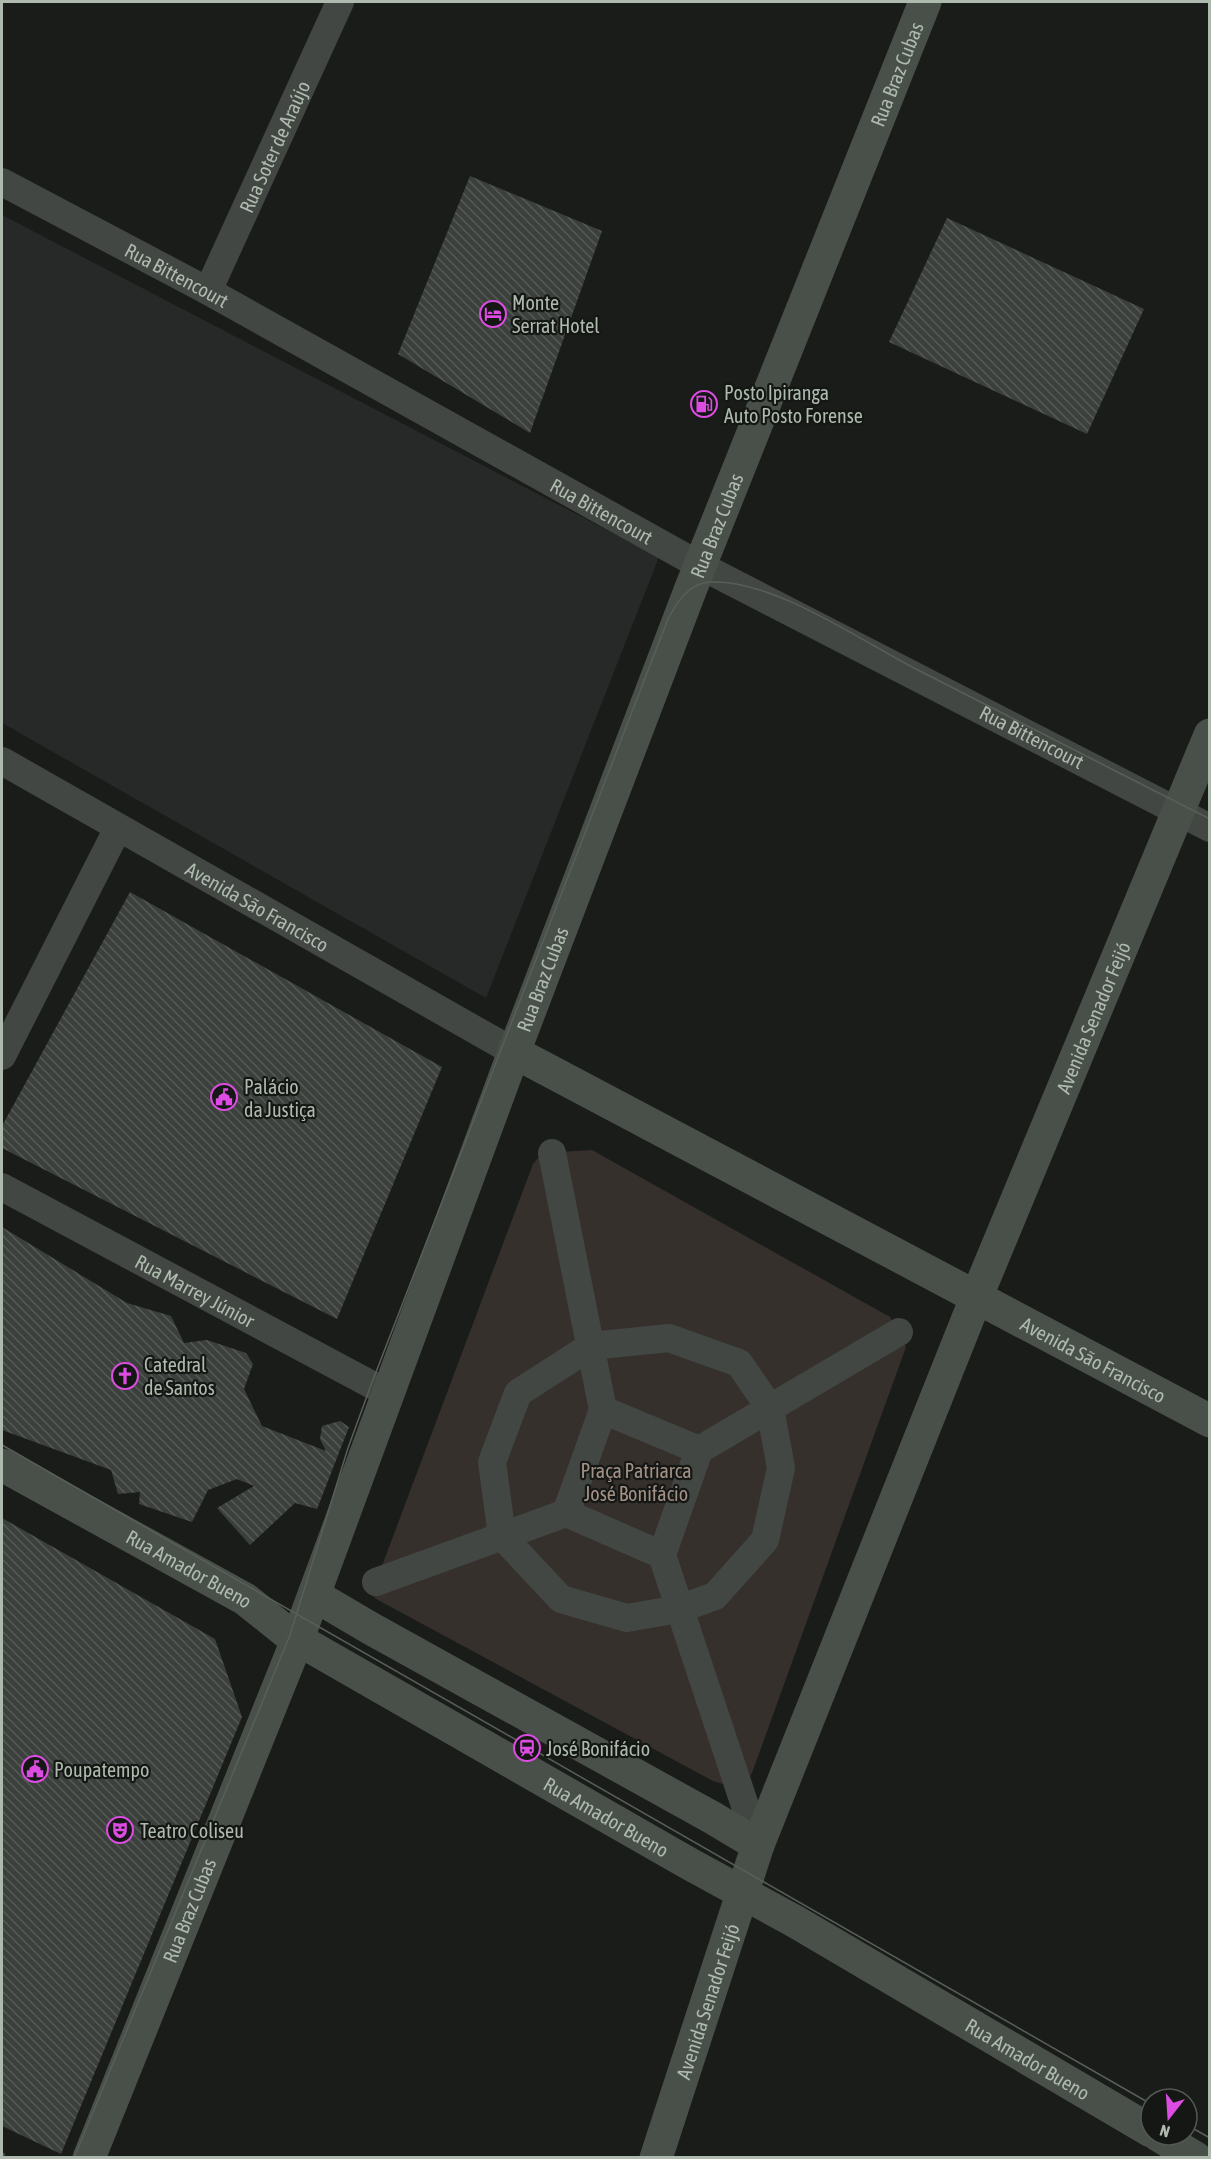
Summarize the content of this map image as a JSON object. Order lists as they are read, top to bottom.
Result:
{
  "streets": {
    "main road": [
      "Rua Braz Cubas",
      "Avenida São Francisco",
      "Avenida Senador Feijó",
      "Rua Amador Bueno"
    ],
    "street": ["Rua Soter de Araújo", "Rua Bittencourt", "Rua Marrey Júnior"]
  },
  "crossings": [
    ["Rua Braz Cubas", "Rua Bittencourt"],
    ["Rua Braz Cubas", "Avenida São Francisco"],
    ["Rua Braz Cubas", "Rua Amador Bueno"],
    ["Rua Soter de Araújo", "Rua Bittencourt"],
    ["Rua Bittencourt", "Avenida Senador Feijó"],
    ["Avenida São Francisco", "Avenida Senador Feijó"],
    ["Avenida Senador Feijó", "Rua Amador Bueno"]
  ],
  "parks": ["Praça Patriarca José Bonifácio"],
  "places": {
    "hotel": ["Monte Serrat Hotel"],
    "fuel station": ["Posto Ipiranga Auto Posto Forense"],
    "public building": ["Palácio da Justiça", "Poupatempo"],
    "church": ["Catedral de Santos"],
    "station": ["José Bonifácio"],
    "theatre": ["Teatro Coliseu"]
  },
  "north": "bottom"
}
